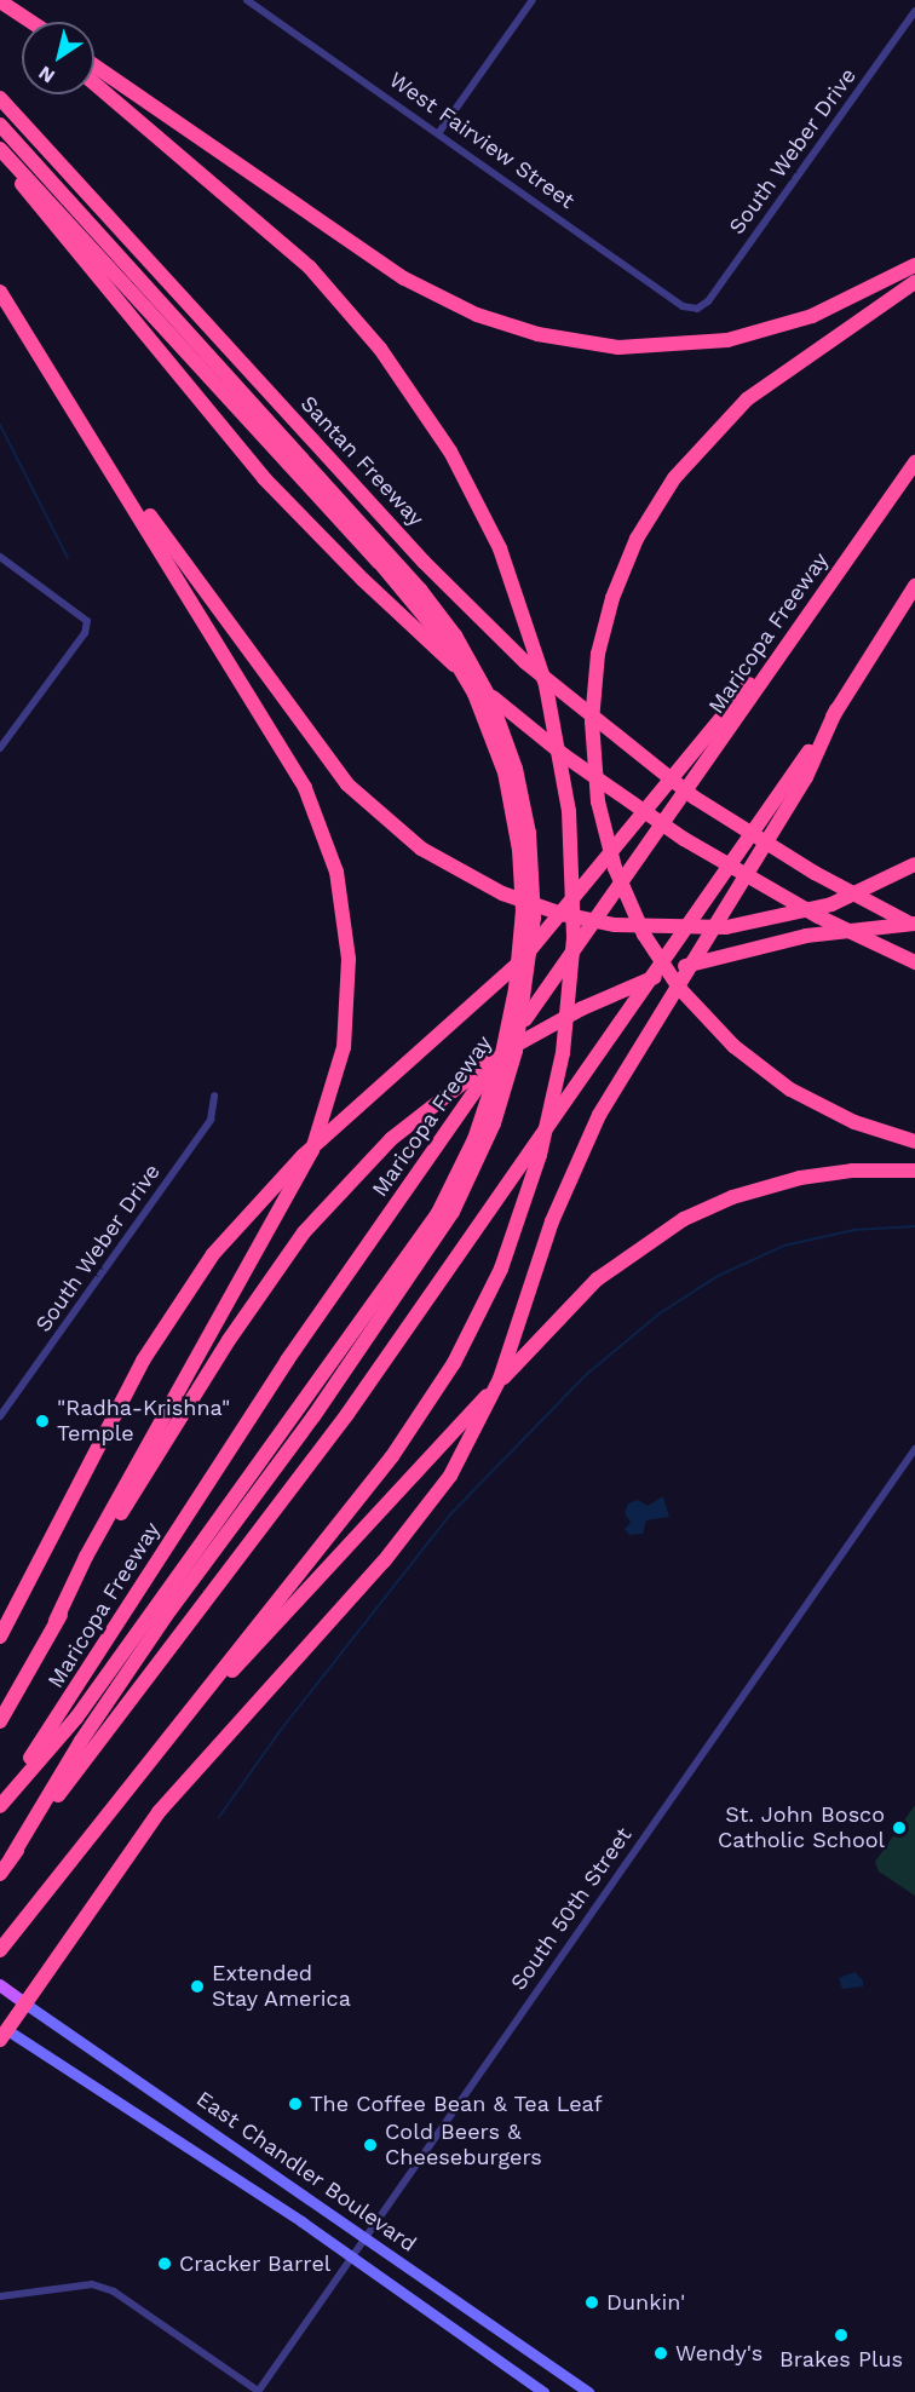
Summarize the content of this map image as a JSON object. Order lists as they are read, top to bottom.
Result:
{
  "streets": {
    "highway": ["Santan Freeway", "Maricopa Freeway"],
    "main road": ["East Chandler Boulevard"],
    "street": ["West Fairview Street", "South Weber Drive", "South 50th Street"]
  },
  "crossings": [
    ["West Fairview Street", "South Weber Drive"],
    ["South 50th Street", "East Chandler Boulevard"]
  ],
  "places": [
    "\"Radha-Krishna\" Temple",
    "St. John Bosco Catholic School",
    "Extended Stay America",
    "The Coffee Bean & Tea Leaf",
    "Cold Beers & Cheeseburgers",
    "Cracker Barrel",
    "Dunkin'",
    "Brakes Plus",
    "Wendy's"
  ],
  "north": "bottom left"
}
